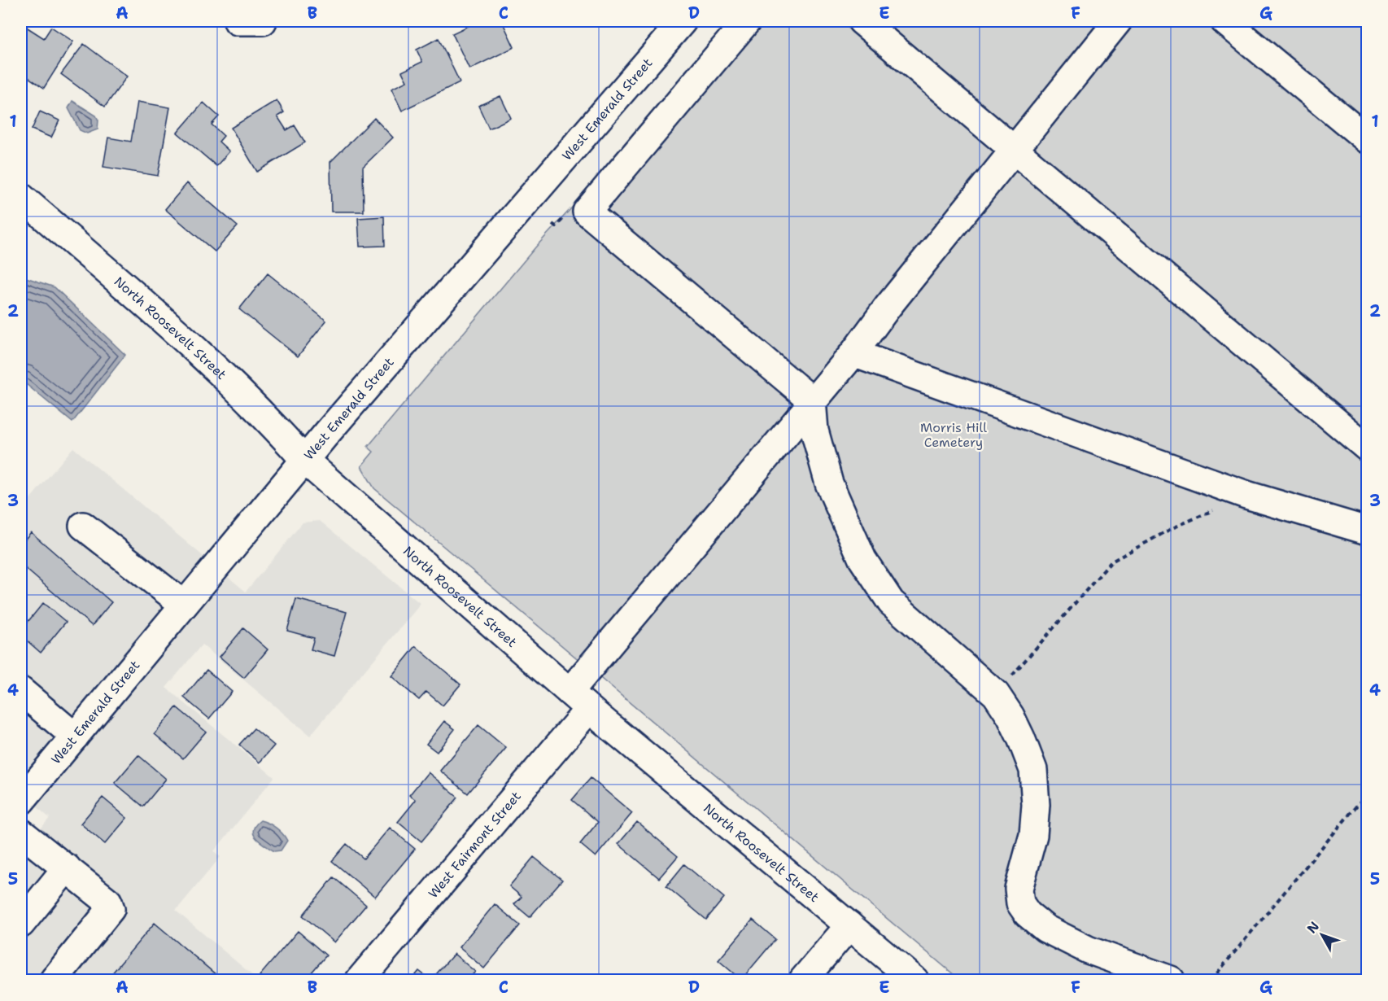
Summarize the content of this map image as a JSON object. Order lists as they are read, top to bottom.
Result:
{
  "streets": {
    "street": ["West Emerald Street", "North Roosevelt Street", "West Fairmont Street"]
  },
  "crossings": [
    ["West Emerald Street", "North Roosevelt Street"],
    ["North Roosevelt Street", "West Fairmont Street"]
  ],
  "parks": ["Morris Hill Cemetery"],
  "north": "top left",
  "grid": {
    "columns": [
      "A",
      "B",
      "C",
      "D",
      "E",
      "F",
      "G"
    ],
    "rows": [
      "1",
      "2",
      "3",
      "4",
      "5"
    ]
  }
}
